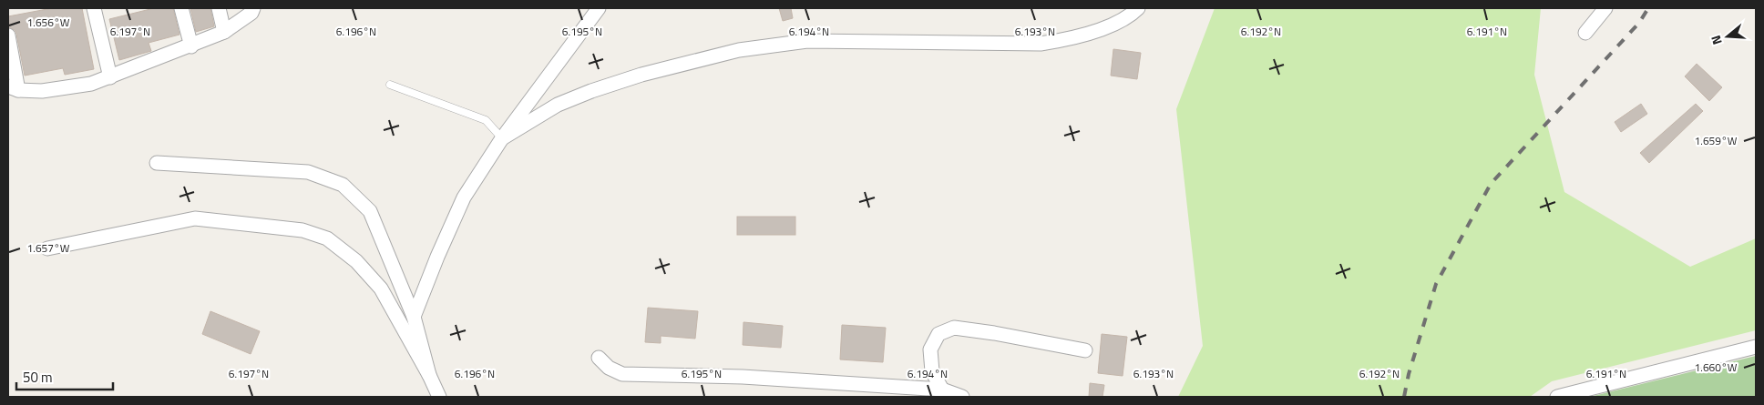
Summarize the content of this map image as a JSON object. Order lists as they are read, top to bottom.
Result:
{
  "scale_bar": "50 m",
  "north": "left",
  "coordinates": [
    "1.656°W",
    "6.197°N",
    "6.196°N",
    "6.195°N",
    "6.194°N",
    "6.193°N",
    "6.192°N",
    "6.191°N",
    "1.659°W",
    "1.657°W",
    "1.660°W"
  ]
}
